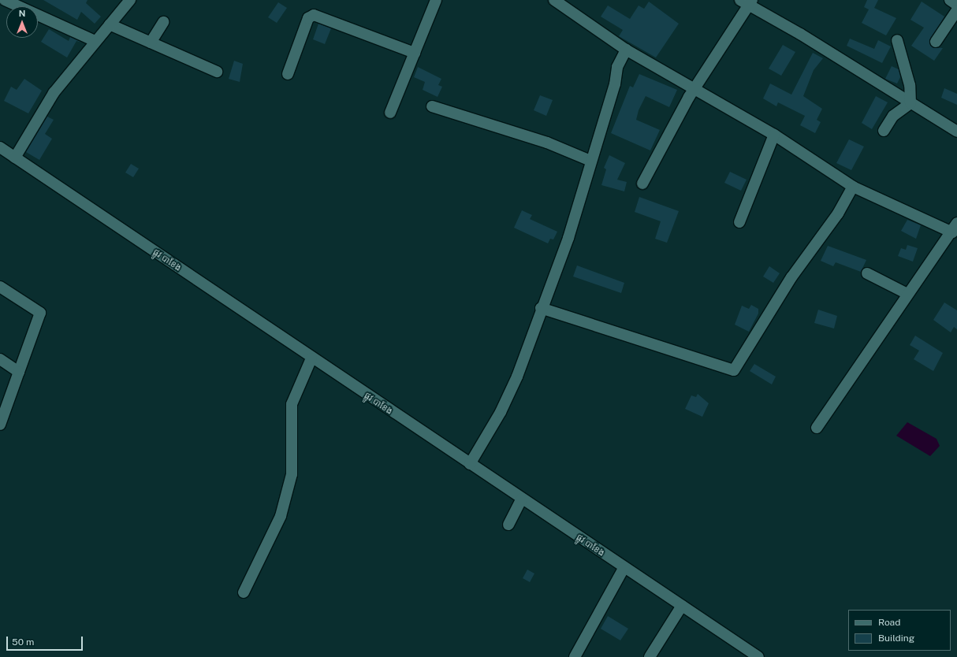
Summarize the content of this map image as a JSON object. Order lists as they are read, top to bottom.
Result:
{
  "streets": {
    "street": ["ផ្លូវ បាខែង"]
  },
  "legend": ["Road", "Building"],
  "scale_bar": "50 m",
  "north": "top"
}
